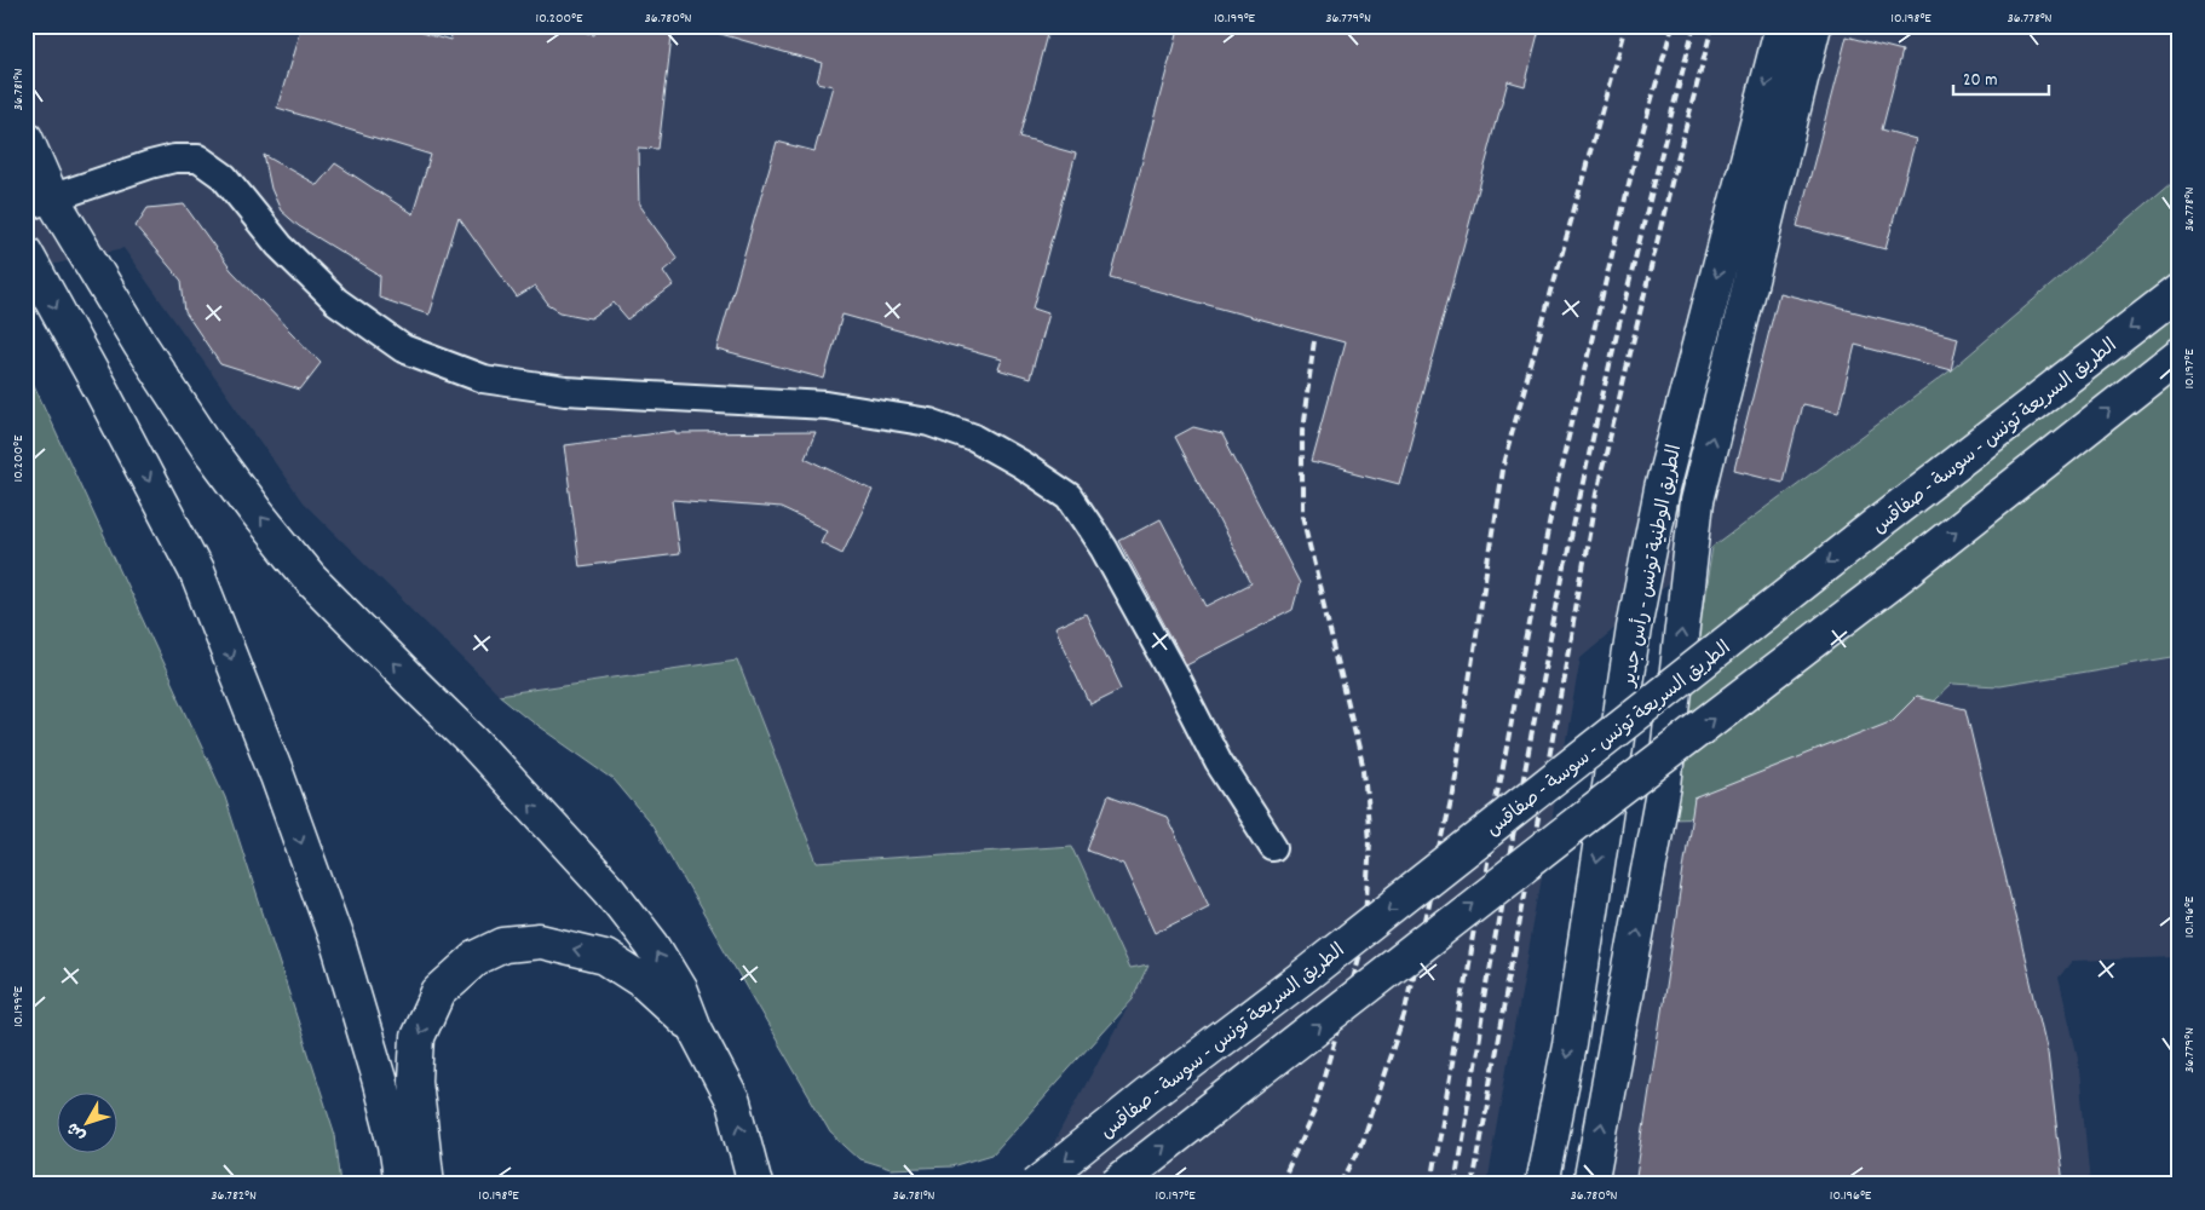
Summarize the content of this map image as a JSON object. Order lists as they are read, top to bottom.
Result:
{
  "streets": {
    "main road": ["الطريق السريعة تونس - سوسة - صفاقس", "الطريق الوطنية تونس - رأس جدير"]
  },
  "scale_bar": "20 m",
  "north": "bottom left",
  "coordinates": [
    "10.200°E",
    "36.780°N",
    "10.199°E",
    "36.779°N",
    "10.198°E",
    "36.778°N",
    "36.781°N",
    "10.197°E",
    "10.196°E",
    "36.782°N"
  ]
}
